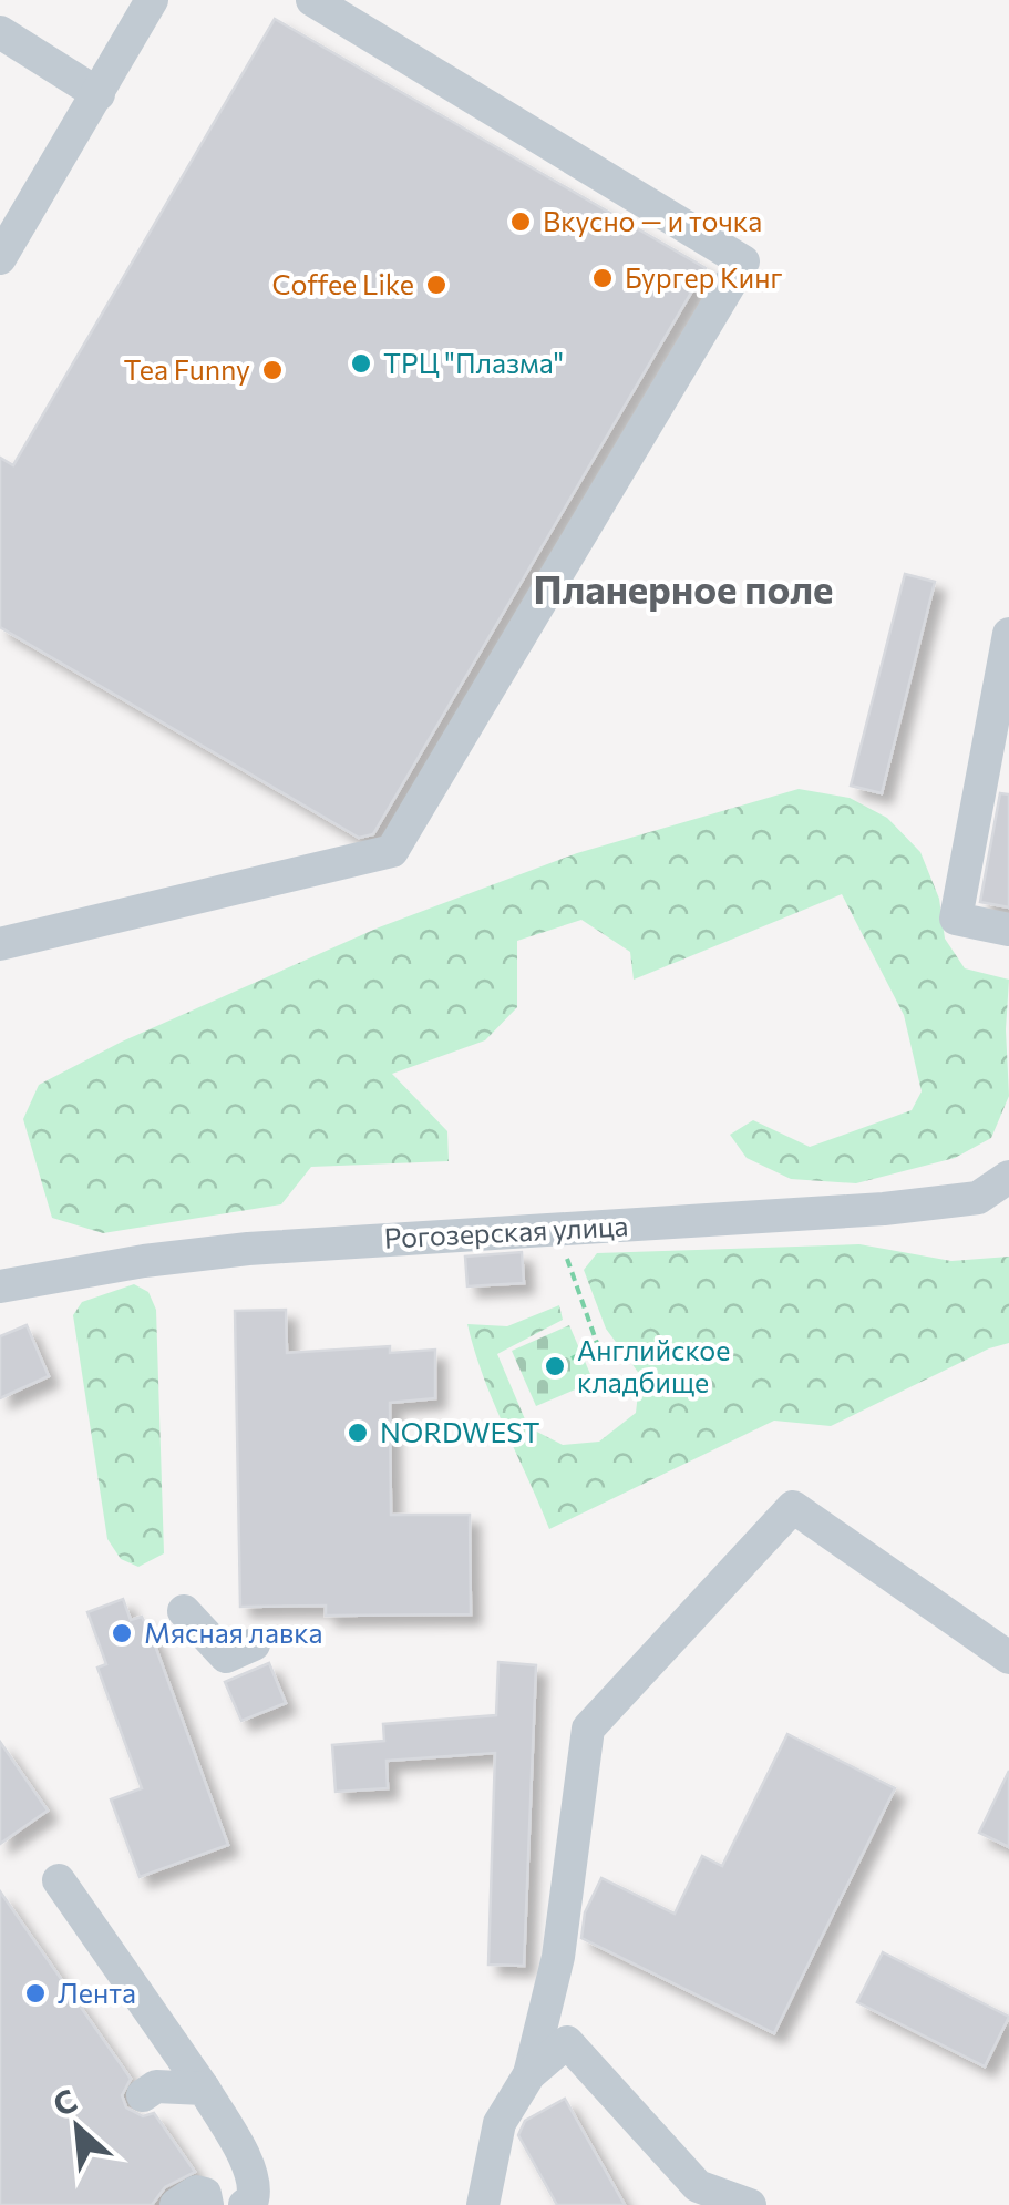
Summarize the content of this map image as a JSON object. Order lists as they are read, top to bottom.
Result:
{
  "streets": {
    "street": ["Рогозерская улица"]
  },
  "districts": ["Планерное поле"],
  "places": [
    "Вкусно — и точка",
    "Бургер Кинг",
    "Coffee Like",
    "ТРЦ \"Плазма\"",
    "Tea Funny",
    "Английское кладбище",
    "NORDWEST",
    "Мясная лавка",
    "Лента"
  ],
  "north": "top left"
}
